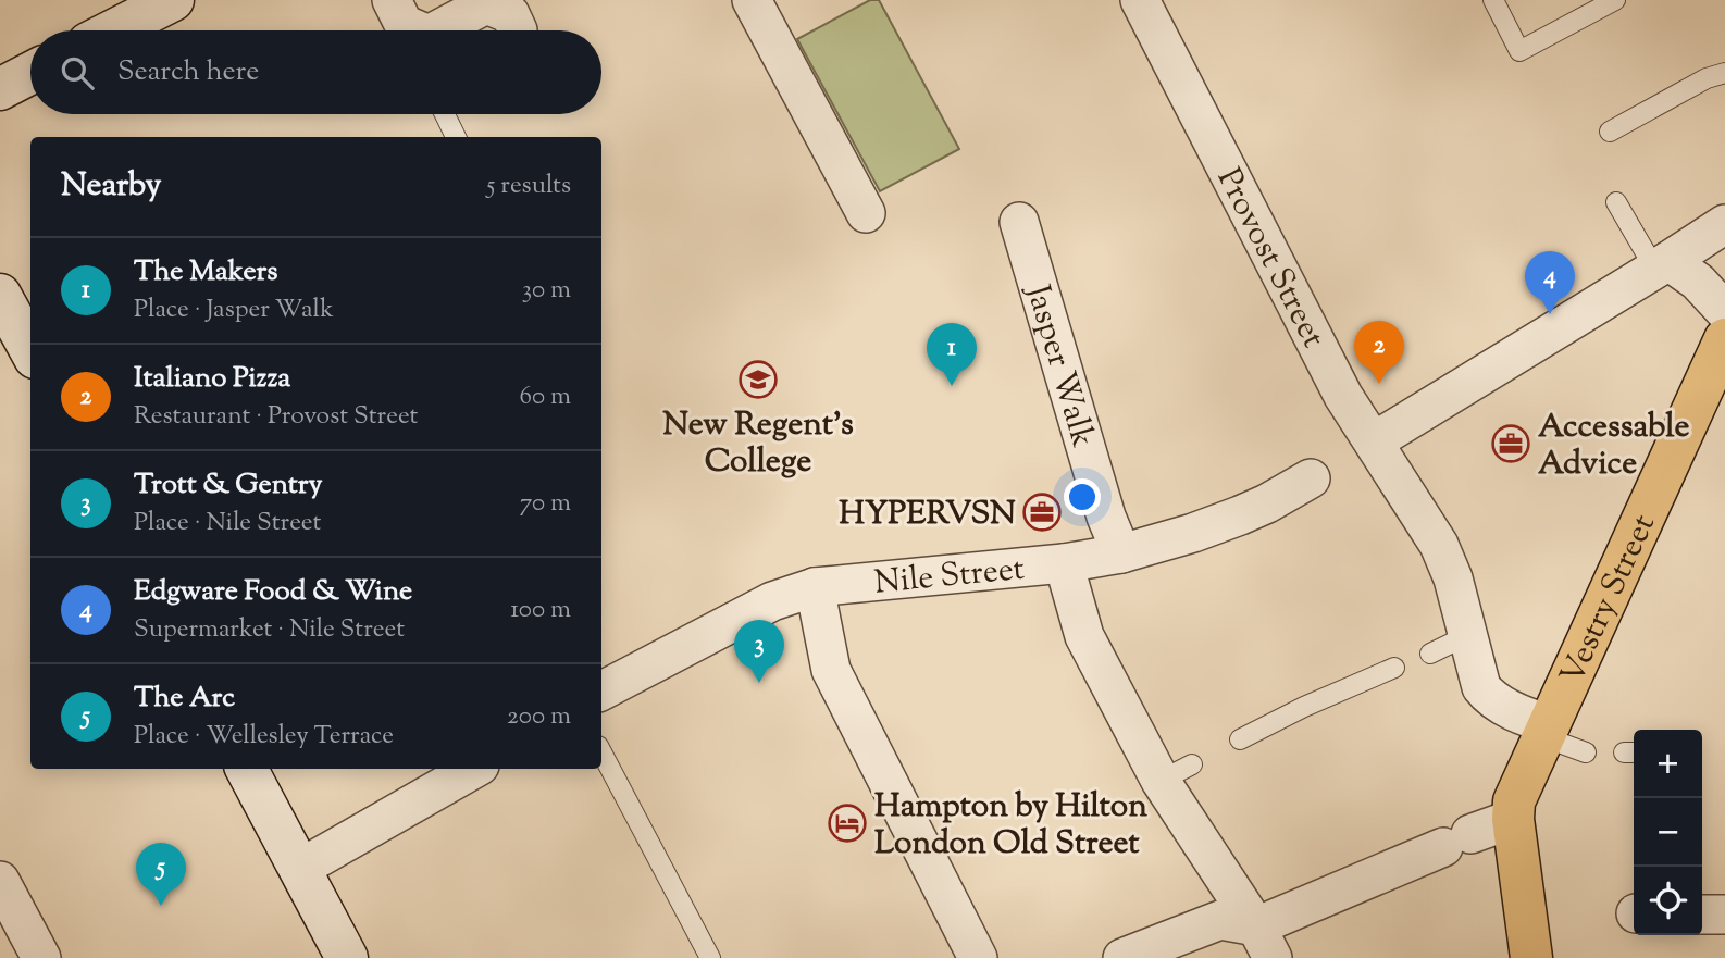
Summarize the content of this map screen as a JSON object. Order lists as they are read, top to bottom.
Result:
{
  "streets": {
    "main road": ["Vestry Street"],
    "street": ["Provost Street", "Jasper Walk", "Nile Street"]
  },
  "crossings": [
    ["Provost Street", "Vestry Street"],
    ["Jasper Walk", "Nile Street"]
  ],
  "places": {
    "school or university": ["New Regent's College"],
    "office": ["Accessable Advice", "HYPERVSN"],
    "hotel": ["Hampton by Hilton London Old Street"]
  },
  "page": {
    "search": "Search here",
    "heading": ["Nearby", "5 results"],
    "list": [
      {
        "mark": "1",
        "name": "The Makers",
        "note": "Place · Jasper Walk",
        "value": "30 m"
      },
      {
        "mark": "2",
        "name": "Italiano Pizza",
        "note": "Restaurant · Provost Street",
        "value": "60 m"
      },
      {
        "mark": "3",
        "name": "Trott & Gentry",
        "note": "Place · Nile Street",
        "value": "70 m"
      },
      {
        "mark": "4",
        "name": "Edgware Food & Wine",
        "note": "Supermarket · Nile Street",
        "value": "100 m"
      },
      {
        "mark": "5",
        "name": "The Arc",
        "note": "Place · Wellesley Terrace",
        "value": "200 m"
      }
    ],
    "pins": [
      "4",
      "2",
      "1",
      "3",
      "5"
    ],
    "map_buttons": ["+", "−"]
  }
}
